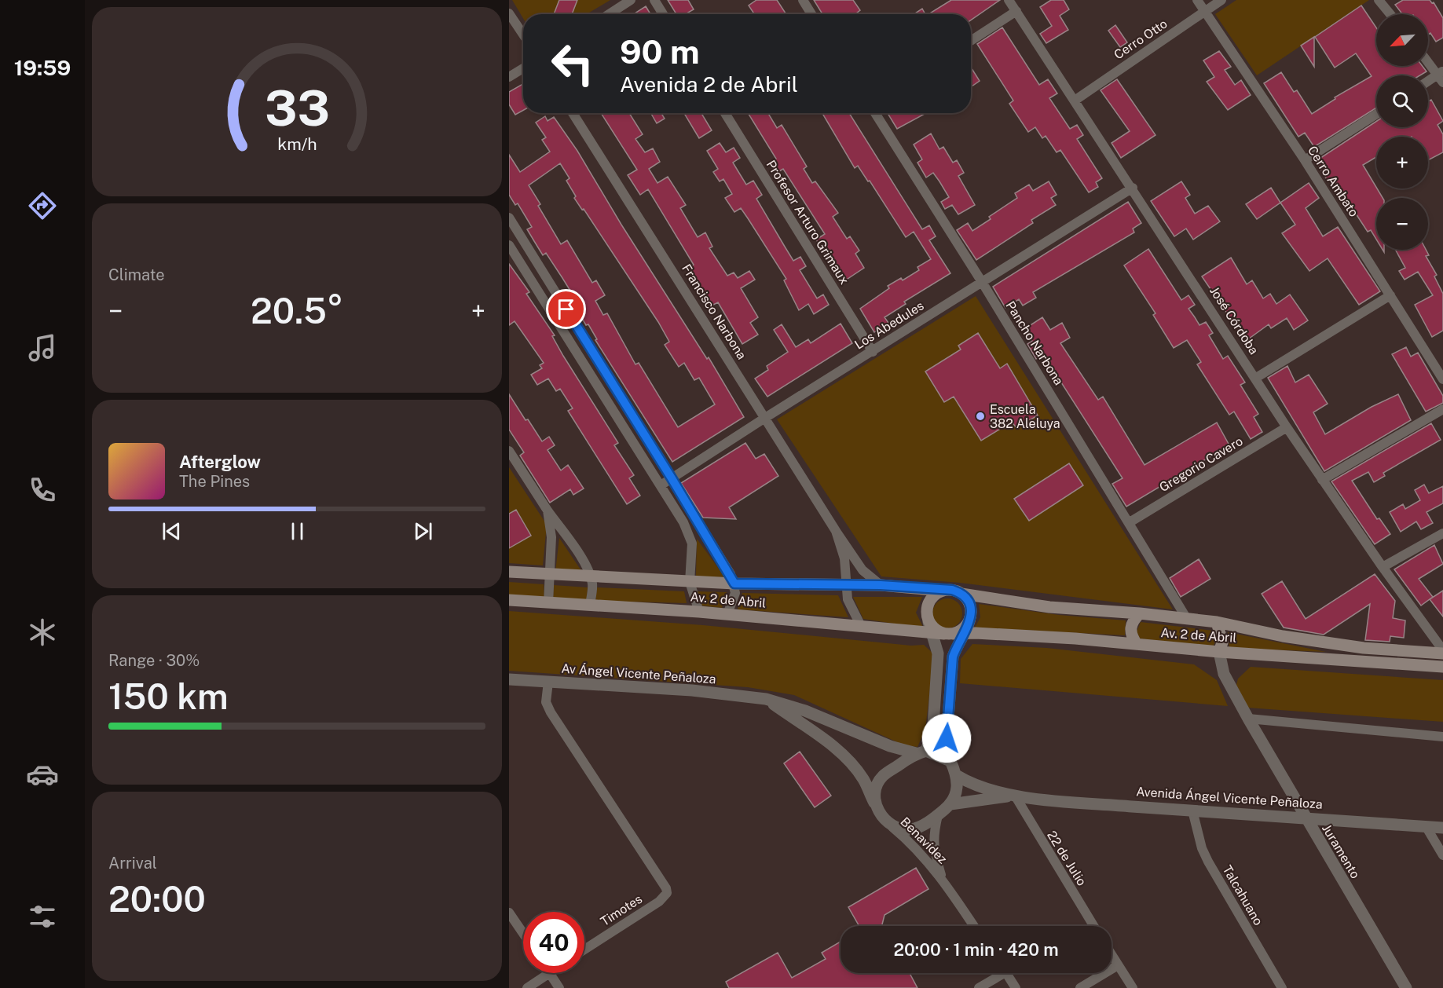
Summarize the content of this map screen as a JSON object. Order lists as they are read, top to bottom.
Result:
{
  "streets": {
    "main road": ["Av. 2 de Abril"],
    "street": [
      "Cerro Otto",
      "Cerro Ambato",
      "Profesor Arturo Grimaux",
      "Francisco Narbona",
      "José Córdoba",
      "Los Abedules",
      "Pancho Narbona",
      "Gregorio Cavero",
      "Av Ángel Vicente Peñaloza",
      "Avenida Ángel Vicente Peñaloza",
      "Benavídez",
      "Juramento",
      "22 de Julio",
      "Talcahuano",
      "Timotes"
    ]
  },
  "crossings": [
    ["Cerro Otto", "Cerro Ambato"],
    ["Cerro Otto", "José Córdoba"],
    ["Profesor Arturo Grimaux", "Los Abedules"],
    ["Francisco Narbona", "Los Abedules"],
    ["Francisco Narbona", "Av. 2 de Abril"],
    ["José Córdoba", "Los Abedules"],
    ["José Córdoba", "Gregorio Cavero"],
    ["Los Abedules", "Pancho Narbona"],
    ["Pancho Narbona", "Gregorio Cavero"],
    ["Pancho Narbona", "Av. 2 de Abril"],
    ["Av. 2 de Abril", "Juramento"],
    ["Av Ángel Vicente Peñaloza", "Timotes"],
    ["Avenida Ángel Vicente Peñaloza", "Benavídez"],
    ["Avenida Ángel Vicente Peñaloza", "Juramento"],
    ["Avenida Ángel Vicente Peñaloza", "22 de Julio"],
    ["Avenida Ángel Vicente Peñaloza", "Talcahuano"]
  ],
  "places": ["Escuela 382 Aleluya"],
  "north": "bottom left",
  "page": {
    "tabs": "19:59",
    "map_buttons": ["+", "−"],
    "turn": ["90 m", "Avenida 2 de Abril"],
    "tile": [
      "Climate",
      ["Range · 30%", "150 km"],
      ["Arrival", "20:00"]
    ],
    "heat": ["−", "20.5°", "+"],
    "song": ["Afterglow", "The Pines"],
    "limit": "40",
    "trip": "20:00 · 1 min · 420 m",
    "gauge": ["33", "km/h"]
  }
}
